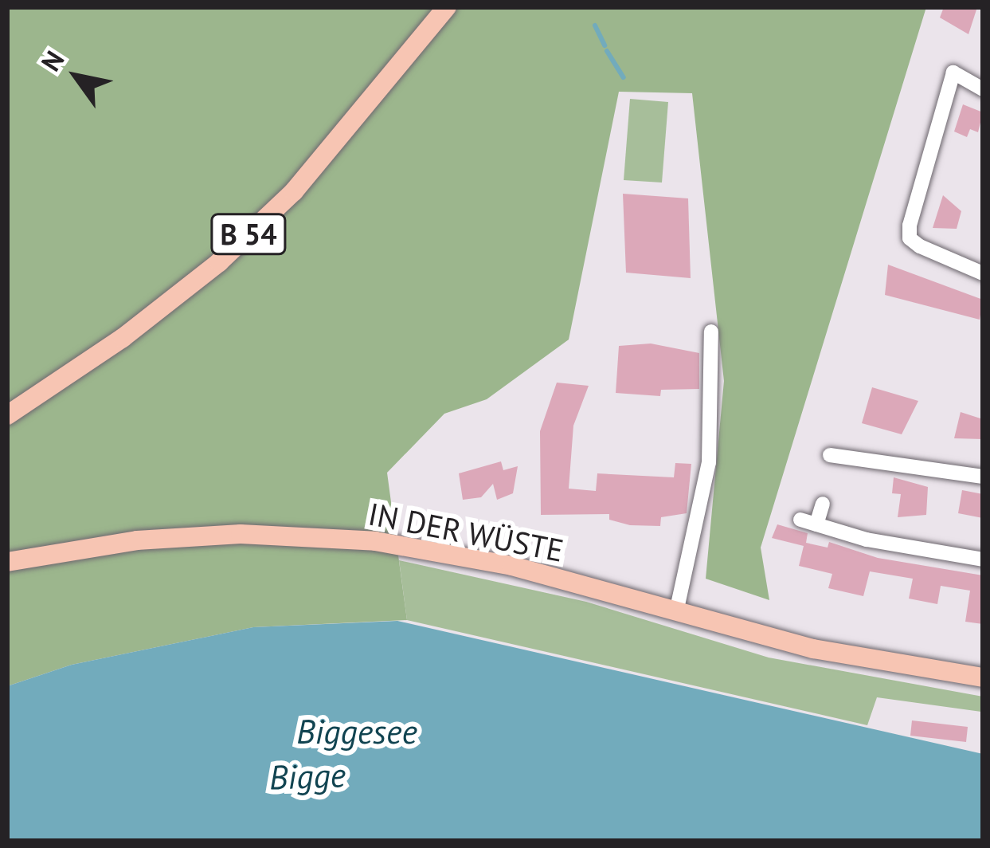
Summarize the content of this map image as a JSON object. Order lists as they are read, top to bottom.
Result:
{
  "streets": {
    "main road": ["B 54", "IN DER WÜSTE"]
  },
  "water": ["Biggesee", "Bigge"],
  "north": "top left"
}
